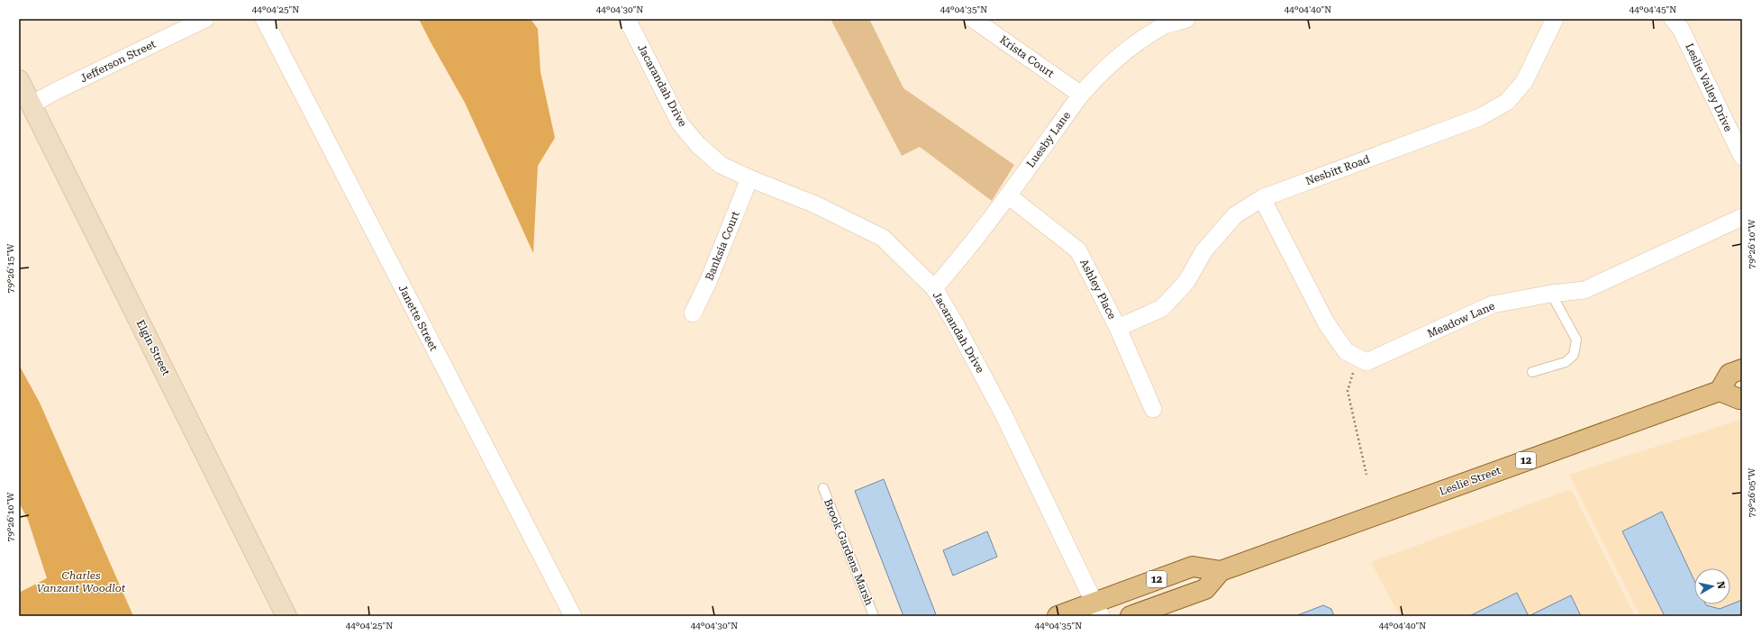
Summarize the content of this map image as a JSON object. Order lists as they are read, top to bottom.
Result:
{
  "streets": {
    "main road": ["12", "Leslie Street"],
    "street": [
      "Krista Court",
      "Jefferson Street",
      "Jacarandah Drive",
      "Leslie Valley Drive",
      "Luesby Lane",
      "Nesbitt Road",
      "Banksia Court",
      "Ashley Place",
      "Janette Street",
      "Meadow Lane",
      "Elgin Street"
    ],
    "lane": ["Brook Gardens Marsh"]
  },
  "crossings": [
    ["Krista Court", "Luesby Lane"],
    ["Jefferson Street", "Elgin Street"],
    ["Jacarandah Drive", "Luesby Lane"],
    ["Jacarandah Drive", "Banksia Court"],
    ["Jacarandah Drive", "Leslie Street"],
    ["Luesby Lane", "Ashley Place"],
    ["Nesbitt Road", "Ashley Place"],
    ["12", "Leslie Street"]
  ],
  "parks": ["Charles Vanzant Woodlot"],
  "north": "right",
  "coordinates": [
    "44°04'25\"N",
    "44°04'30\"N",
    "44°04'35\"N",
    "44°04'40\"N",
    "44°04'45\"N",
    "79°26'10\"W",
    "79°26'15\"W",
    "79°26'05\"W"
  ]
}
